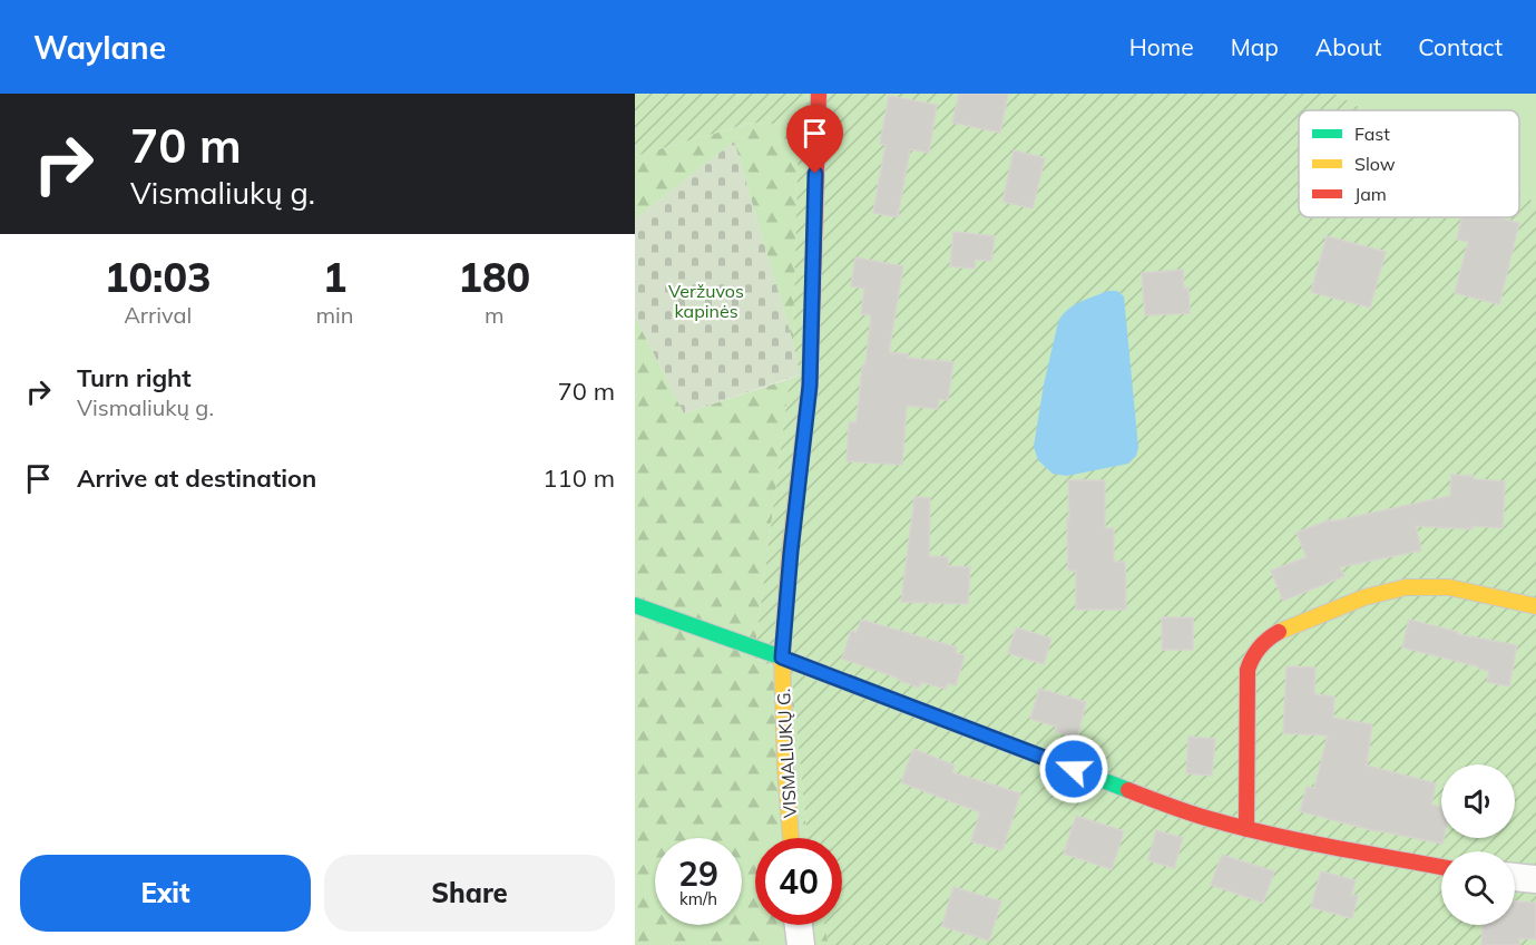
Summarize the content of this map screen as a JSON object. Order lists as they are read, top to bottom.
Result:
{
  "streets": {
    "street": ["VISMALIUKŲ G."]
  },
  "parks": ["Veržuvos kapinės"],
  "legend": ["Fast", "Slow", "Jam"],
  "page": {
    "header": "Waylane",
    "nav": [
      "Home",
      "Map",
      "About",
      "Contact"
    ],
    "turn": ["70 m", "Vismaliukų g."],
    "eta": [
      "10:03",
      "Arrival",
      "1",
      "min",
      "180",
      "m"
    ],
    "list": [
      {
        "name": "Turn right",
        "note": "Vismaliukų g.",
        "value": "70 m"
      },
      {
        "name": "Arrive at destination",
        "value": "110 m"
      }
    ],
    "speed": "29 km/h",
    "limit": "40",
    "buttons": ["Exit", "Share"]
  }
}
